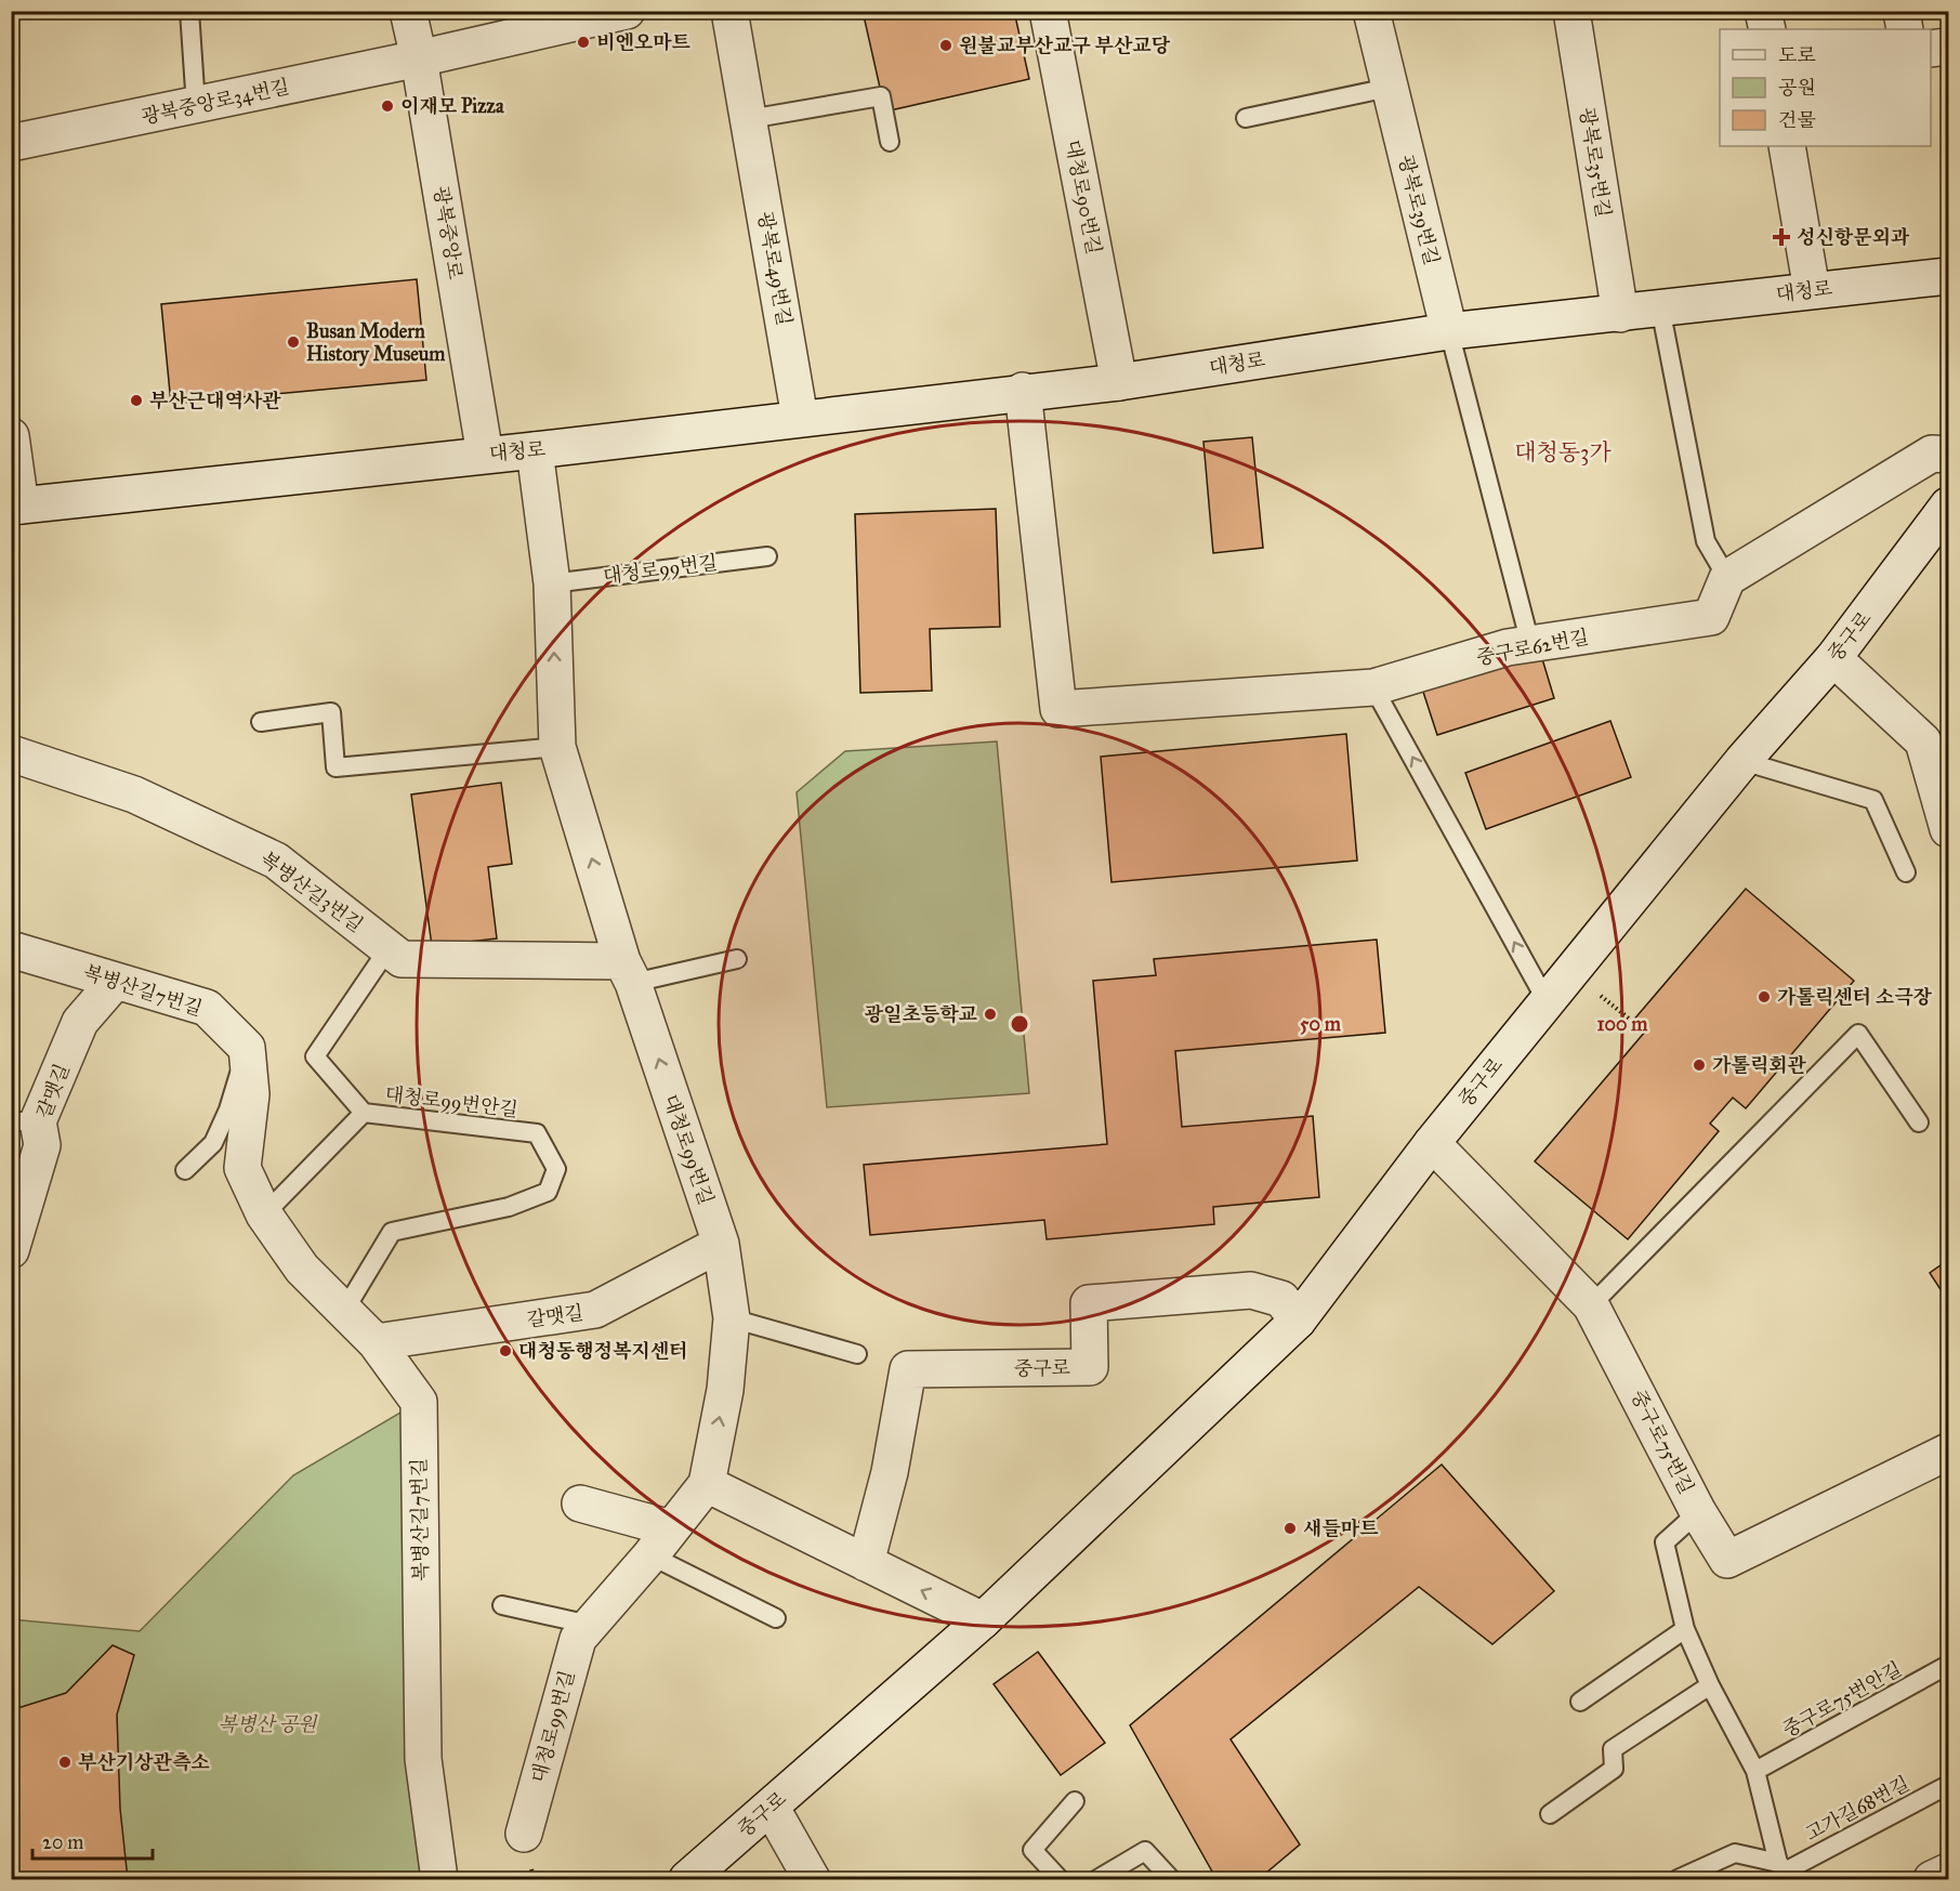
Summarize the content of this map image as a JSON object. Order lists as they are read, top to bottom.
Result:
{
  "streets": {
    "street": [
      "광복중앙로34번길",
      "광복로35번길",
      "대청로90번길",
      "광복로39번길",
      "광복중앙로",
      "광복로49번길",
      "대청로",
      "대청로99번길",
      "중구로",
      "중구로62번길",
      "복병산길3번길",
      "복병산길7번길",
      "갈맷길",
      "중구로75번길"
    ],
    "lane": ["대청로99번안길", "중구로75번안길", "고가길68번길"]
  },
  "crossings": [
    ["광복중앙로34번길", "광복중앙로"],
    ["광복로35번길", "대청로"],
    ["대청로90번길", "대청로"],
    ["광복로39번길", "대청로"],
    ["광복중앙로", "대청로"],
    ["광복로49번길", "대청로"],
    ["대청로", "대청로99번길"],
    ["대청로", "중구로62번길"],
    ["대청로99번길", "복병산길3번길"],
    ["대청로99번길", "갈맷길"],
    ["중구로", "중구로75번길"],
    ["복병산길3번길", "대청로99번안길"],
    ["복병산길7번길", "갈맷길"],
    ["복병산길7번길", "대청로99번안길"]
  ],
  "one_way": ["대청로99번길"],
  "districts": ["대청동3가"],
  "parks": ["복병산 공원"],
  "places": {
    "other": [
      "비엔오마트",
      "원불교부산교구 부산교당",
      "이재모 Pizza",
      "Busan Modern History Museum",
      "부산근대역사관",
      "가톨릭센터 소극장",
      "광일초등학교",
      "가톨릭회관",
      "대청동행정복지센터",
      "새들마트",
      "부산기상관측소"
    ],
    "health": ["성신항문외과"]
  },
  "legend": ["도로", "공원", "건물"],
  "scale_bar": "20 m",
  "rings": ["50 m", "100 m"]
}
